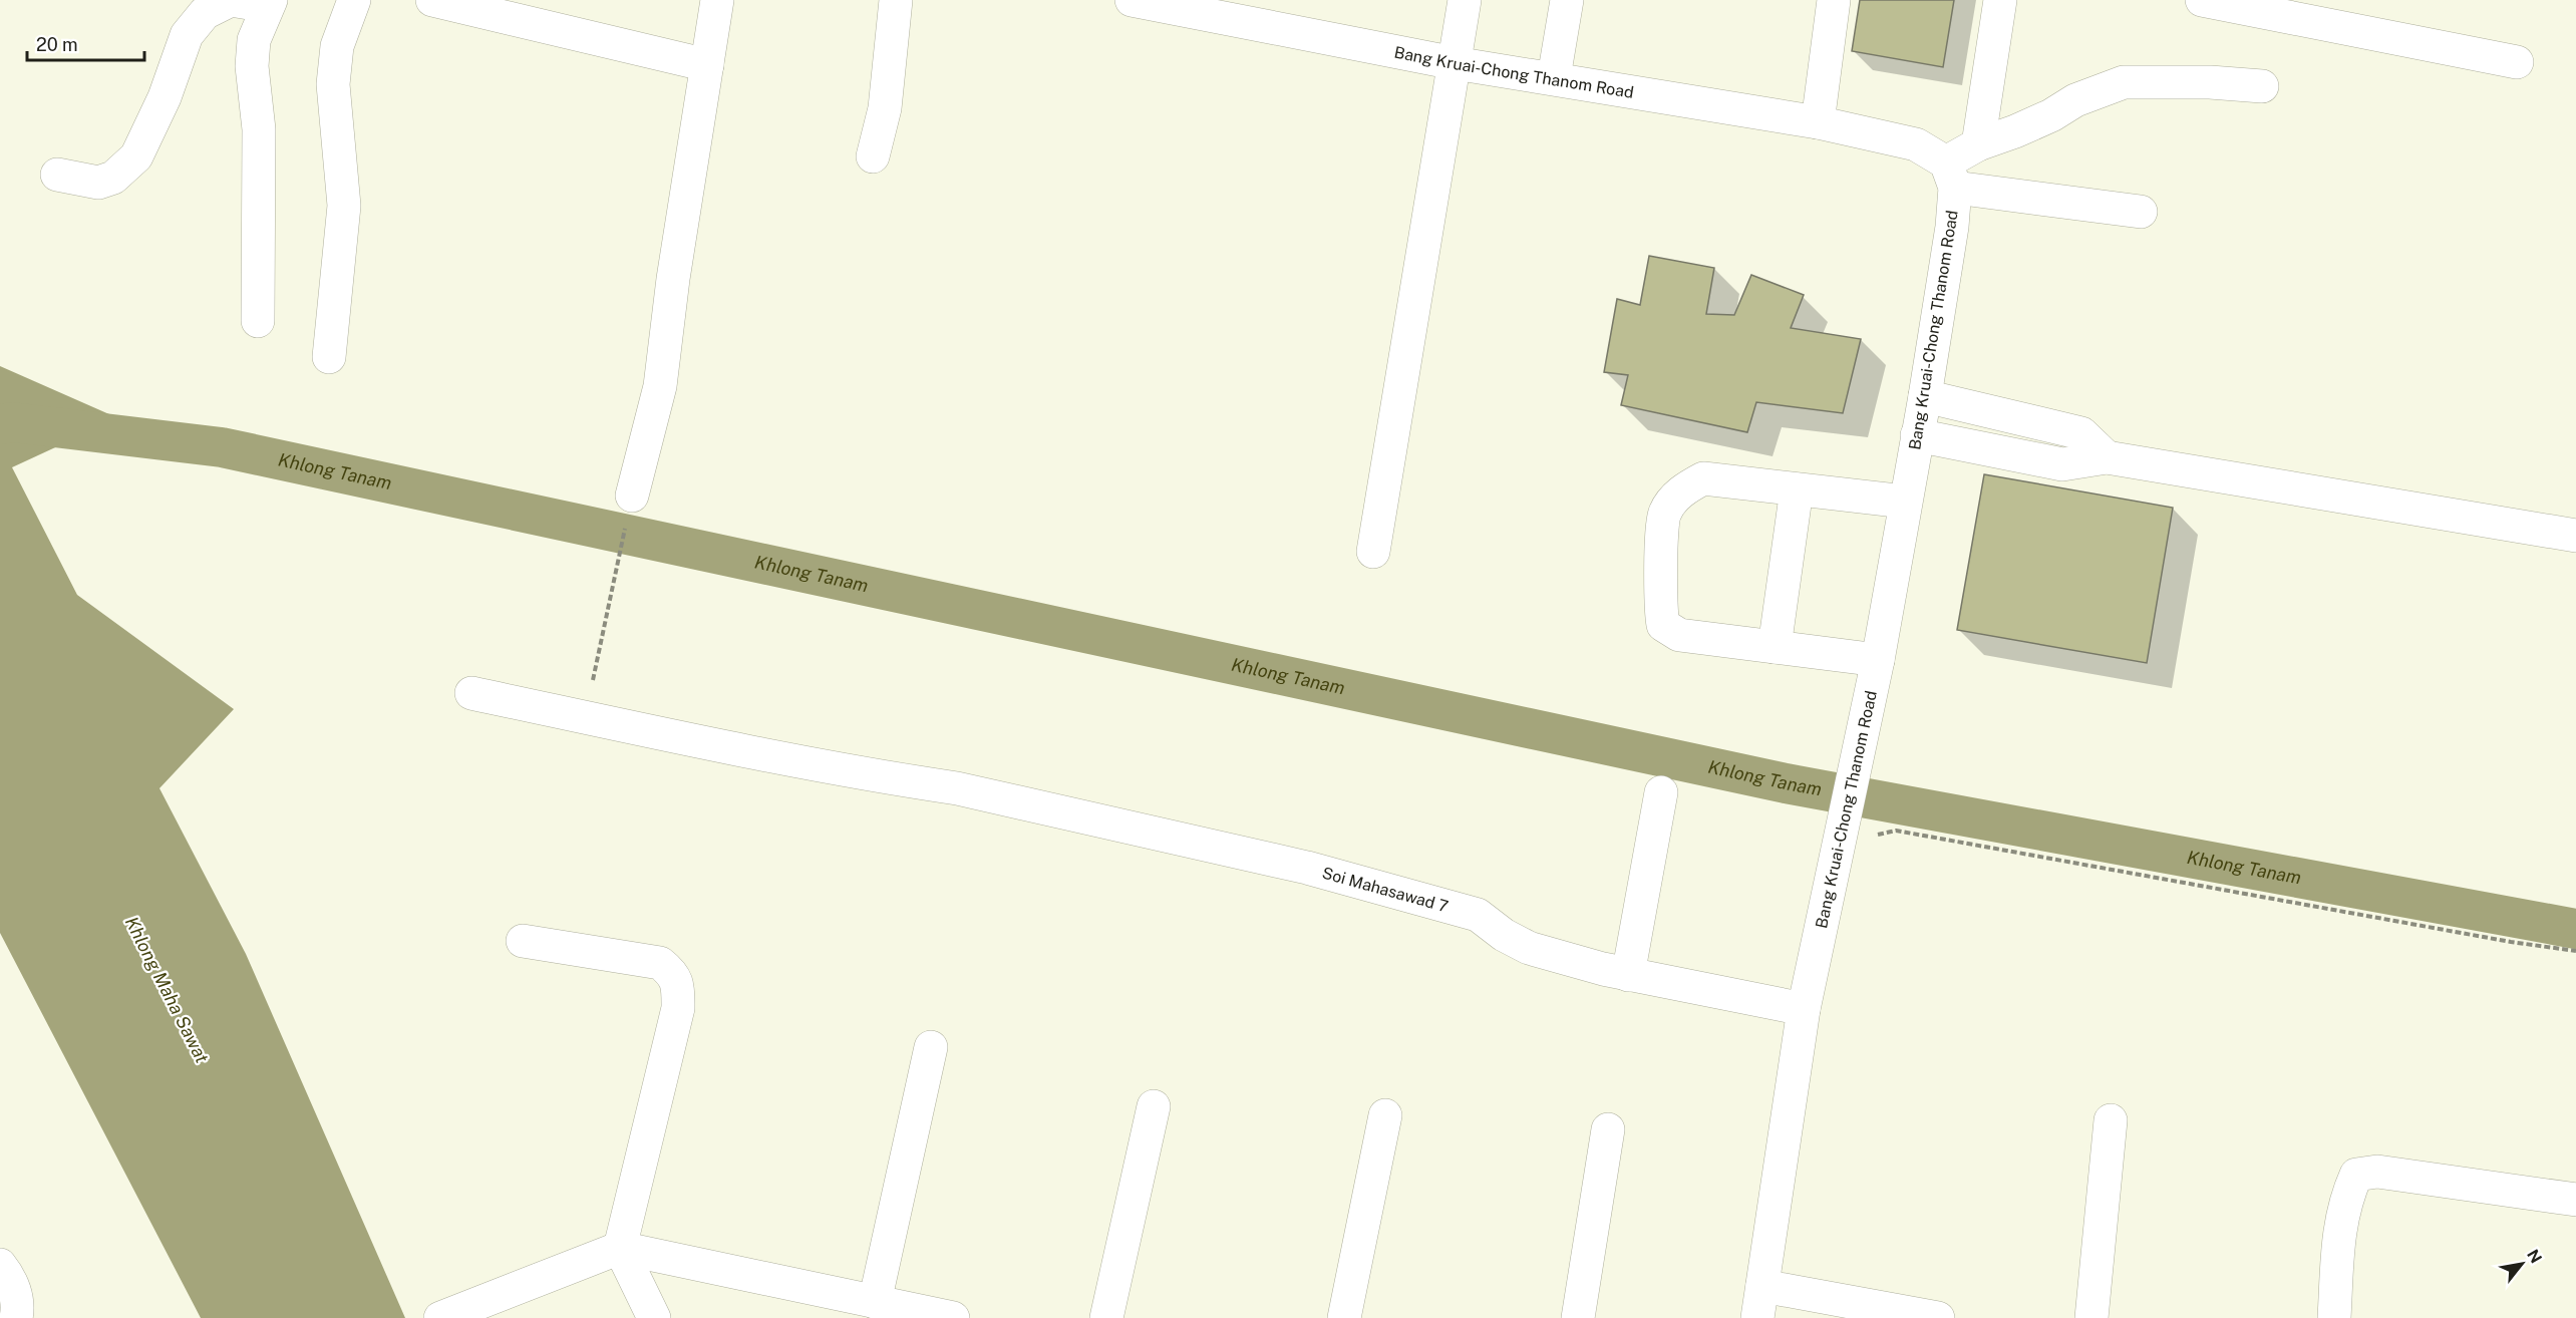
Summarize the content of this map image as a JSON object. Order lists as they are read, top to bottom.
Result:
{
  "streets": {
    "street": ["Bang Kruai-Chong Thanom Road", "Soi Mahasawad 7"]
  },
  "crossings": [
    ["Bang Kruai-Chong Thanom Road", "Soi Mahasawad 7"]
  ],
  "water": ["Khlong Tanam", "Khlong Maha Sawat"],
  "scale_bar": "20 m",
  "north": "top right"
}
